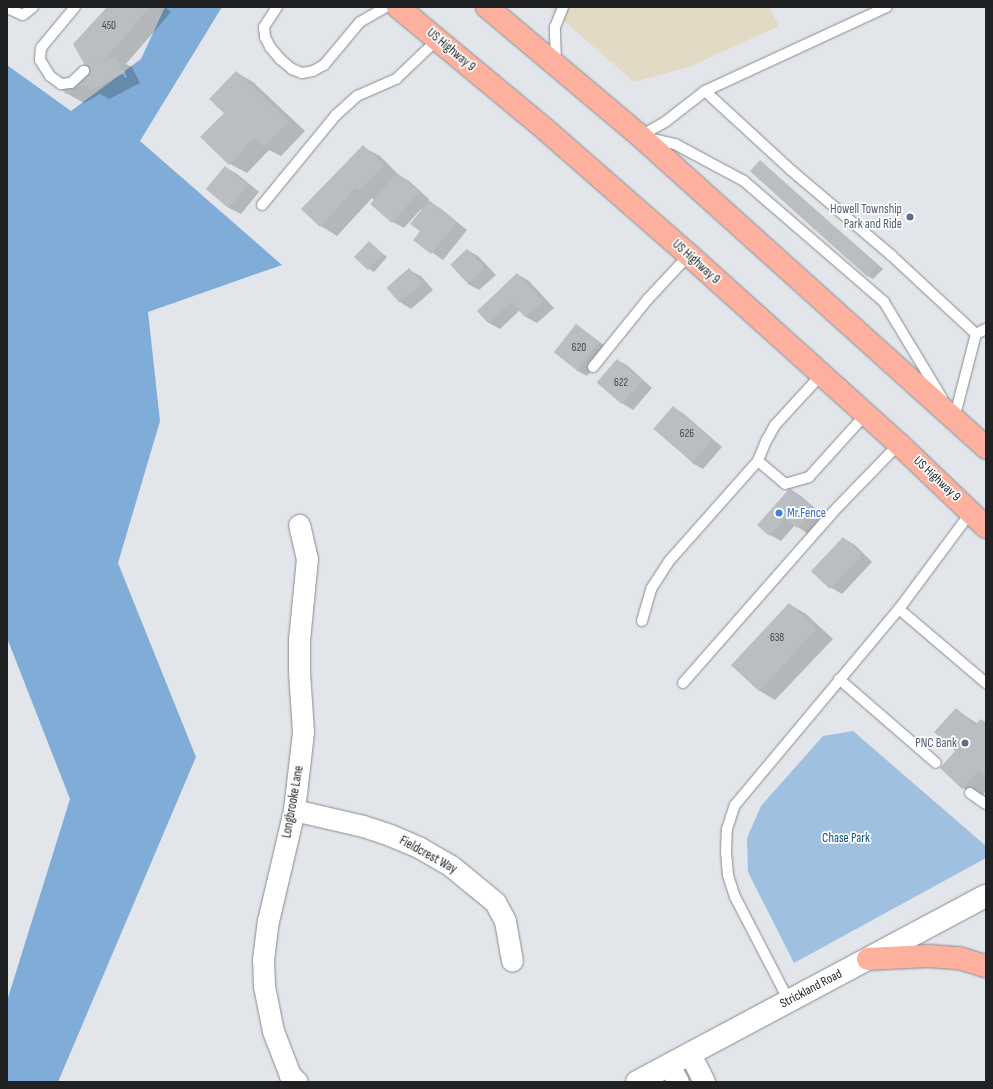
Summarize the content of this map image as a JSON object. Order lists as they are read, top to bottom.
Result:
{
  "streets": {
    "highway": ["US Highway 9"],
    "street": ["Longbrooke Lane", "Fieldcrest Way", "Strickland Road"]
  },
  "crossings": [
    ["Longbrooke Lane", "Fieldcrest Way"]
  ],
  "parks": ["Chase Park"],
  "places": ["Howell Township Park and Ride", "Mr.Fence", "PNC Bank"],
  "house_numbers": [
    "450",
    "620",
    "622",
    "626",
    "638"
  ]
}
